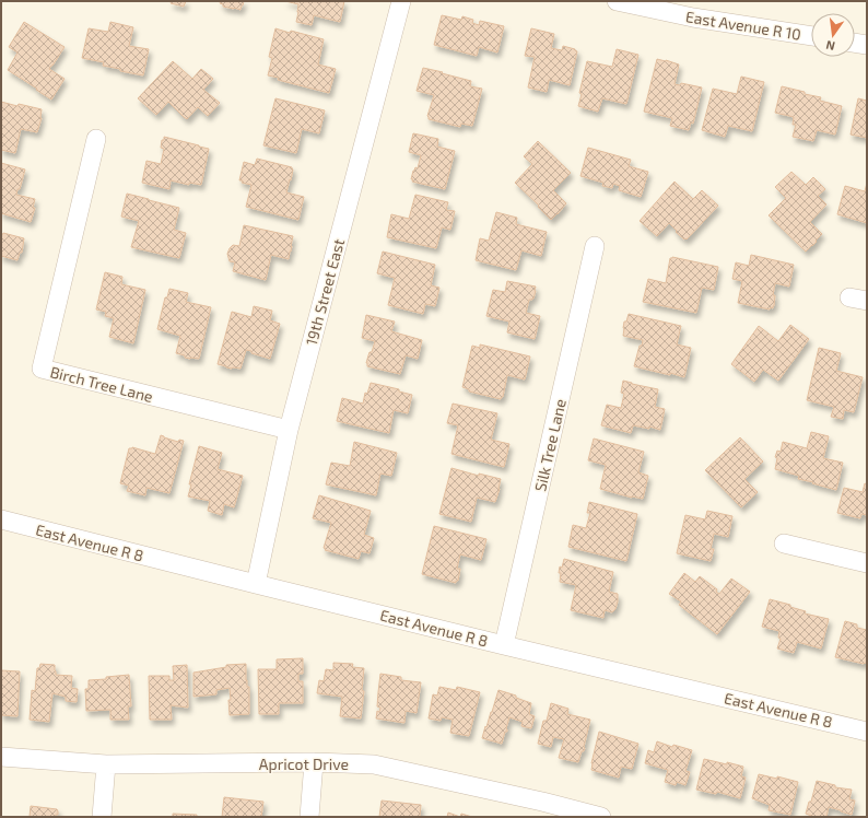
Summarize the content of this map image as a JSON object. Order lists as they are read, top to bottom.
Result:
{
  "streets": {
    "street": [
      "East Avenue R 10",
      "19th Street East",
      "Birch Tree Lane",
      "Silk Tree Lane",
      "East Avenue R 8",
      "Apricot Drive"
    ]
  },
  "crossings": [
    ["19th Street East", "Birch Tree Lane"],
    ["19th Street East", "East Avenue R 8"],
    ["Silk Tree Lane", "East Avenue R 8"]
  ],
  "north": "bottom"
}
